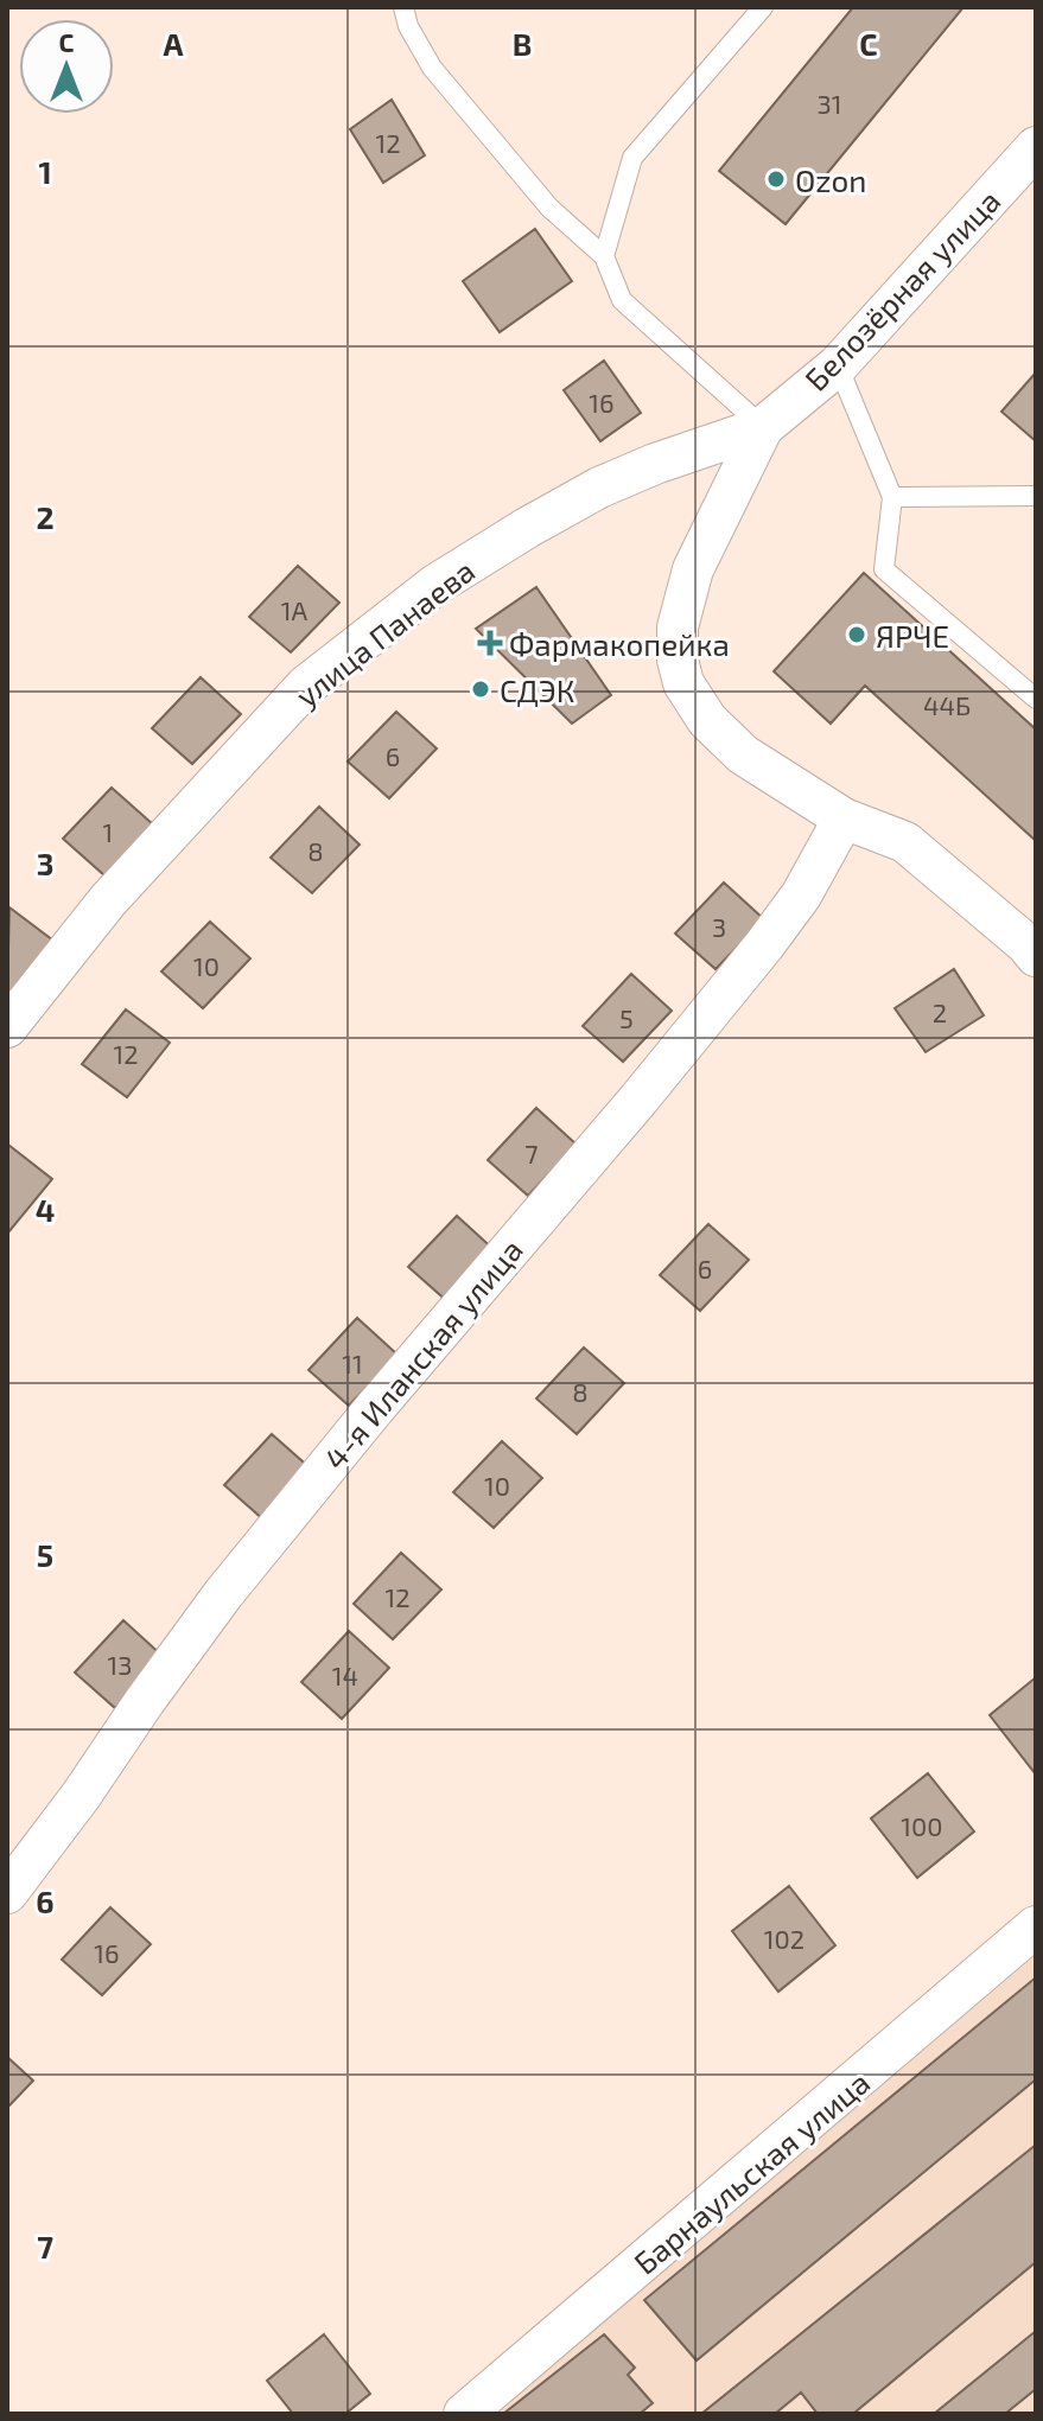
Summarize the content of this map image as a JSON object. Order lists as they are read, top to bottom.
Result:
{
  "streets": {
    "street": [
      "Белозёрная улица",
      "улица Панаева",
      "4-я Иланская улица",
      "Барнаульская улица"
    ]
  },
  "crossings": [
    ["Белозёрная улица", "улица Панаева"]
  ],
  "places": {
    "other": ["Ozon", "ЯРЧЕ", "СДЭК"],
    "health": ["Фармакопейка"]
  },
  "house_numbers": [
    "31",
    "12",
    "16",
    "1А",
    "44Б",
    "6",
    "1",
    "8",
    "3",
    "10",
    "2",
    "5",
    "12",
    "7",
    "6",
    "11",
    "8",
    "10",
    "12",
    "13",
    "14",
    "100",
    "102",
    "16"
  ],
  "north": "top",
  "grid": {
    "columns": ["A", "B", "C"],
    "rows": [
      "1",
      "2",
      "3",
      "4",
      "5",
      "6",
      "7"
    ]
  }
}
